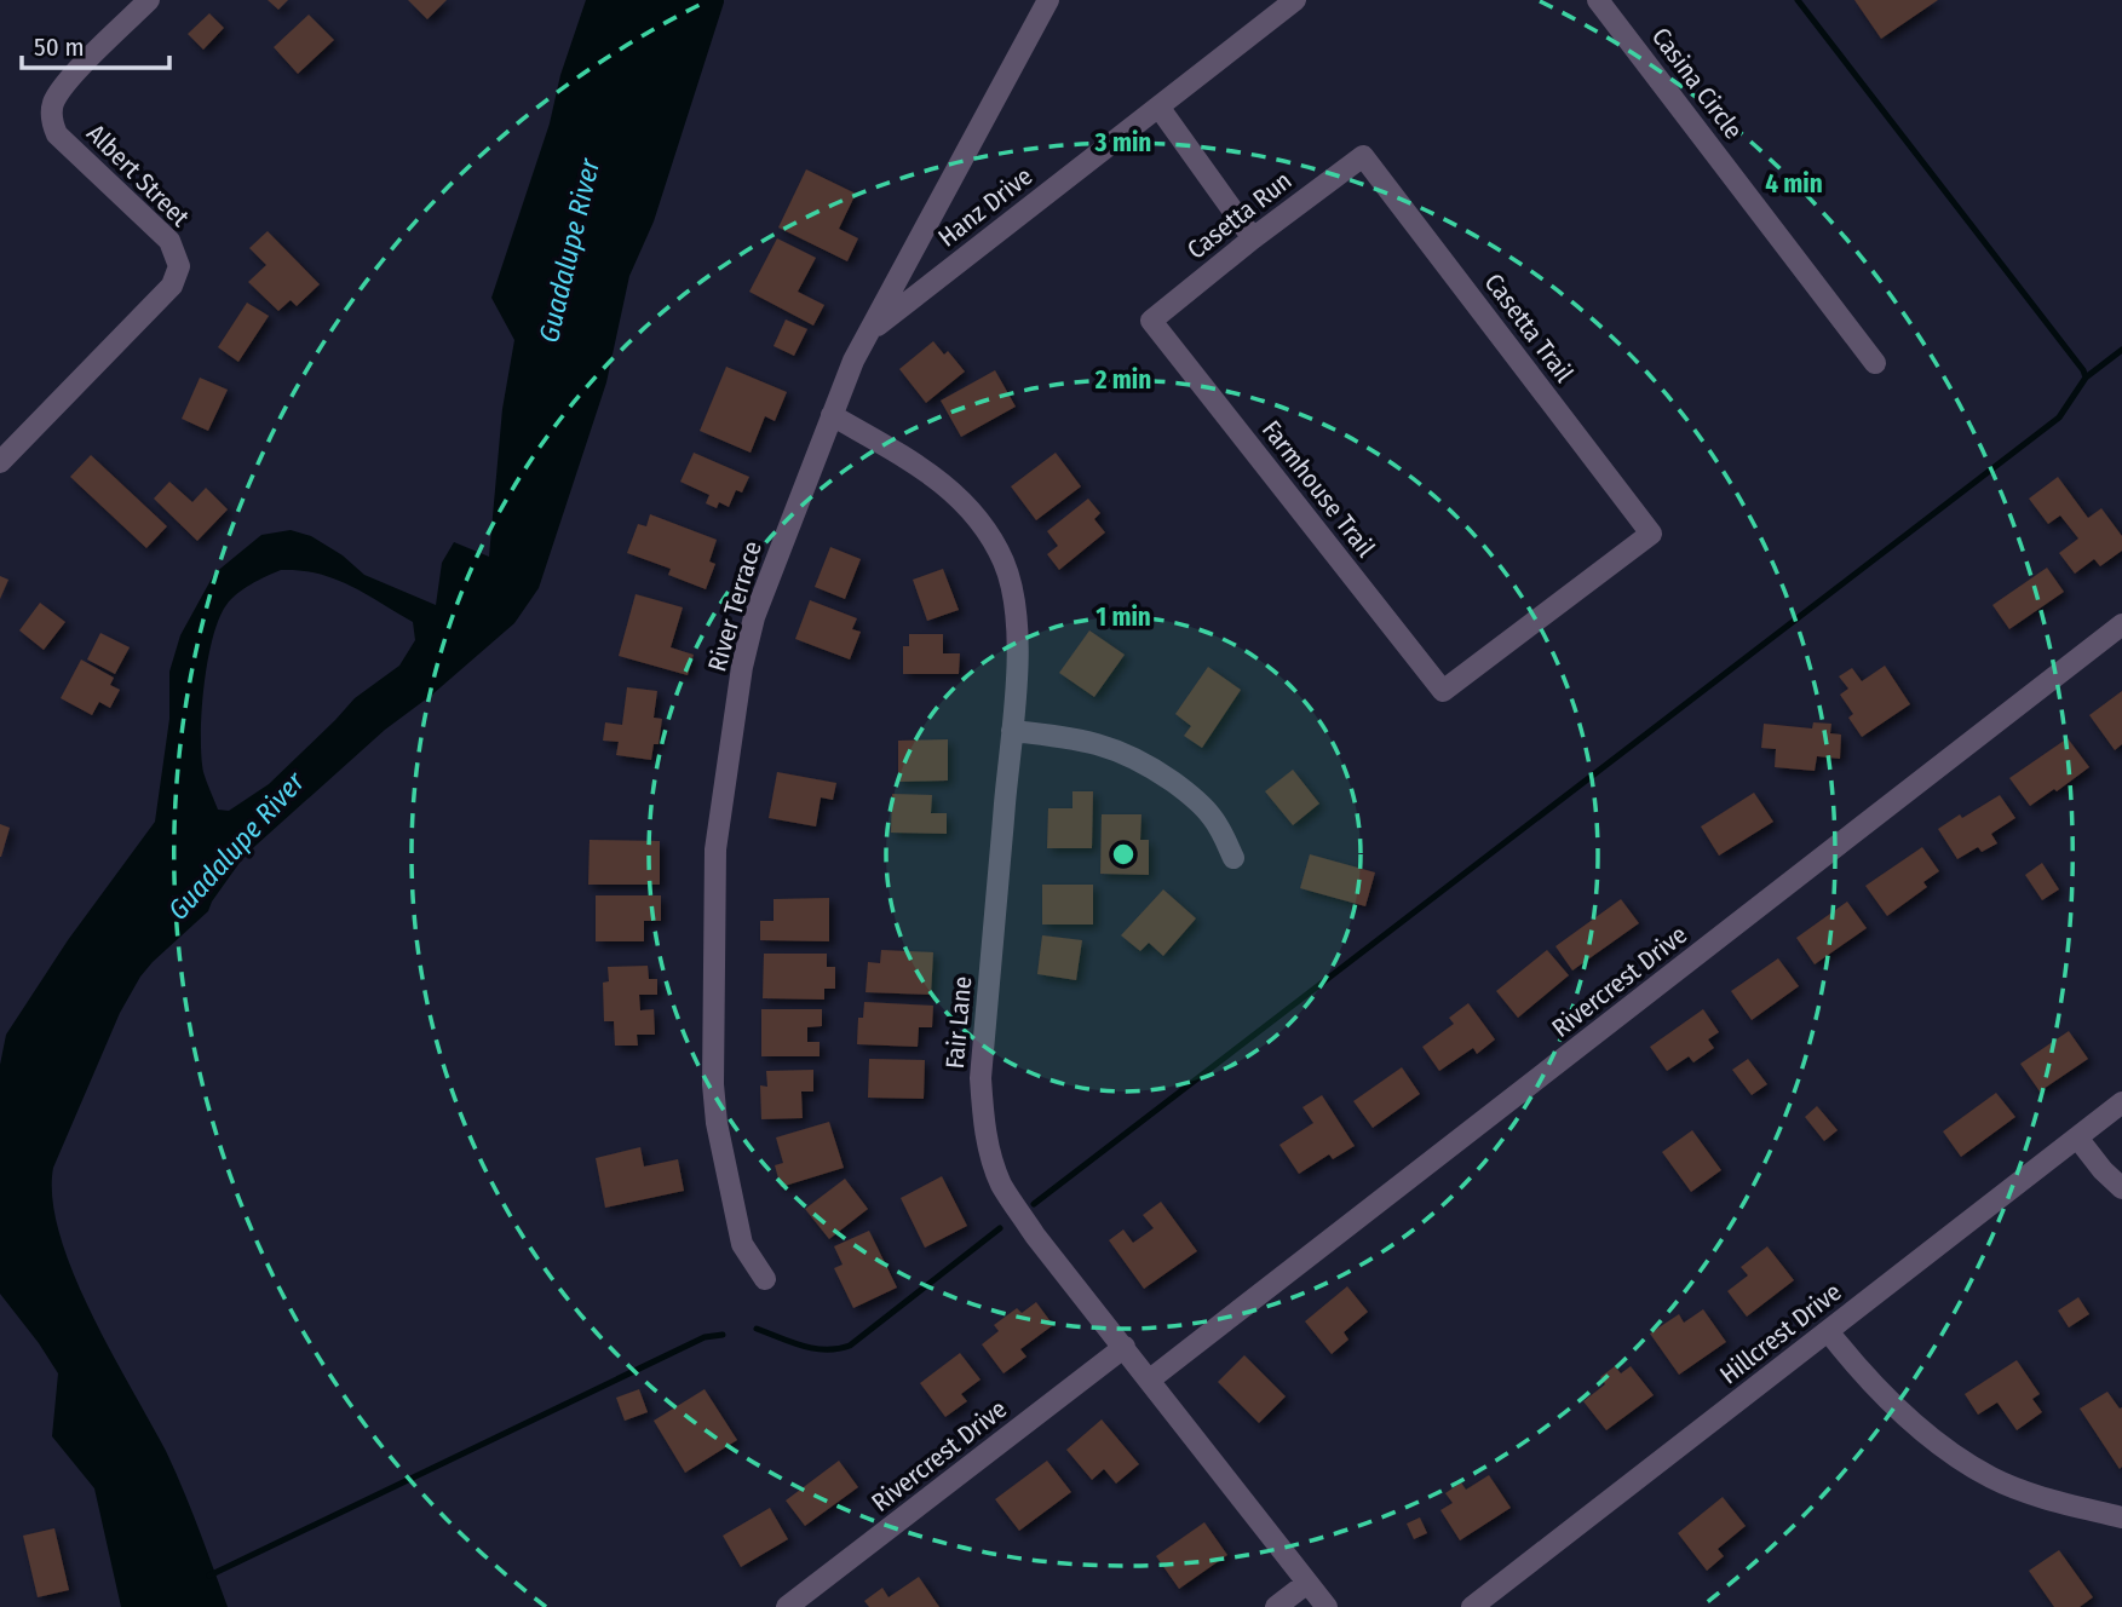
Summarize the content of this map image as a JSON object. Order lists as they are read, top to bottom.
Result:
{
  "streets": {
    "street": [
      "Casina Circle",
      "Albert Street",
      "Hanz Drive",
      "Casetta Run",
      "Casetta Trail",
      "Farmhouse Trail",
      "River Terrace",
      "Rivercrest Drive",
      "Fair Lane",
      "Hillcrest Drive"
    ]
  },
  "crossings": [
    ["Hanz Drive", "River Terrace"],
    ["Casetta Run", "Casetta Trail"],
    ["Casetta Run", "Farmhouse Trail"],
    ["Casetta Trail", "Farmhouse Trail"],
    ["River Terrace", "Fair Lane"],
    ["Rivercrest Drive", "Fair Lane"]
  ],
  "water": ["Guadalupe River"],
  "scale_bar": "50 m",
  "rings": [
    "3 min",
    "4 min",
    "2 min",
    "1 min"
  ]
}
